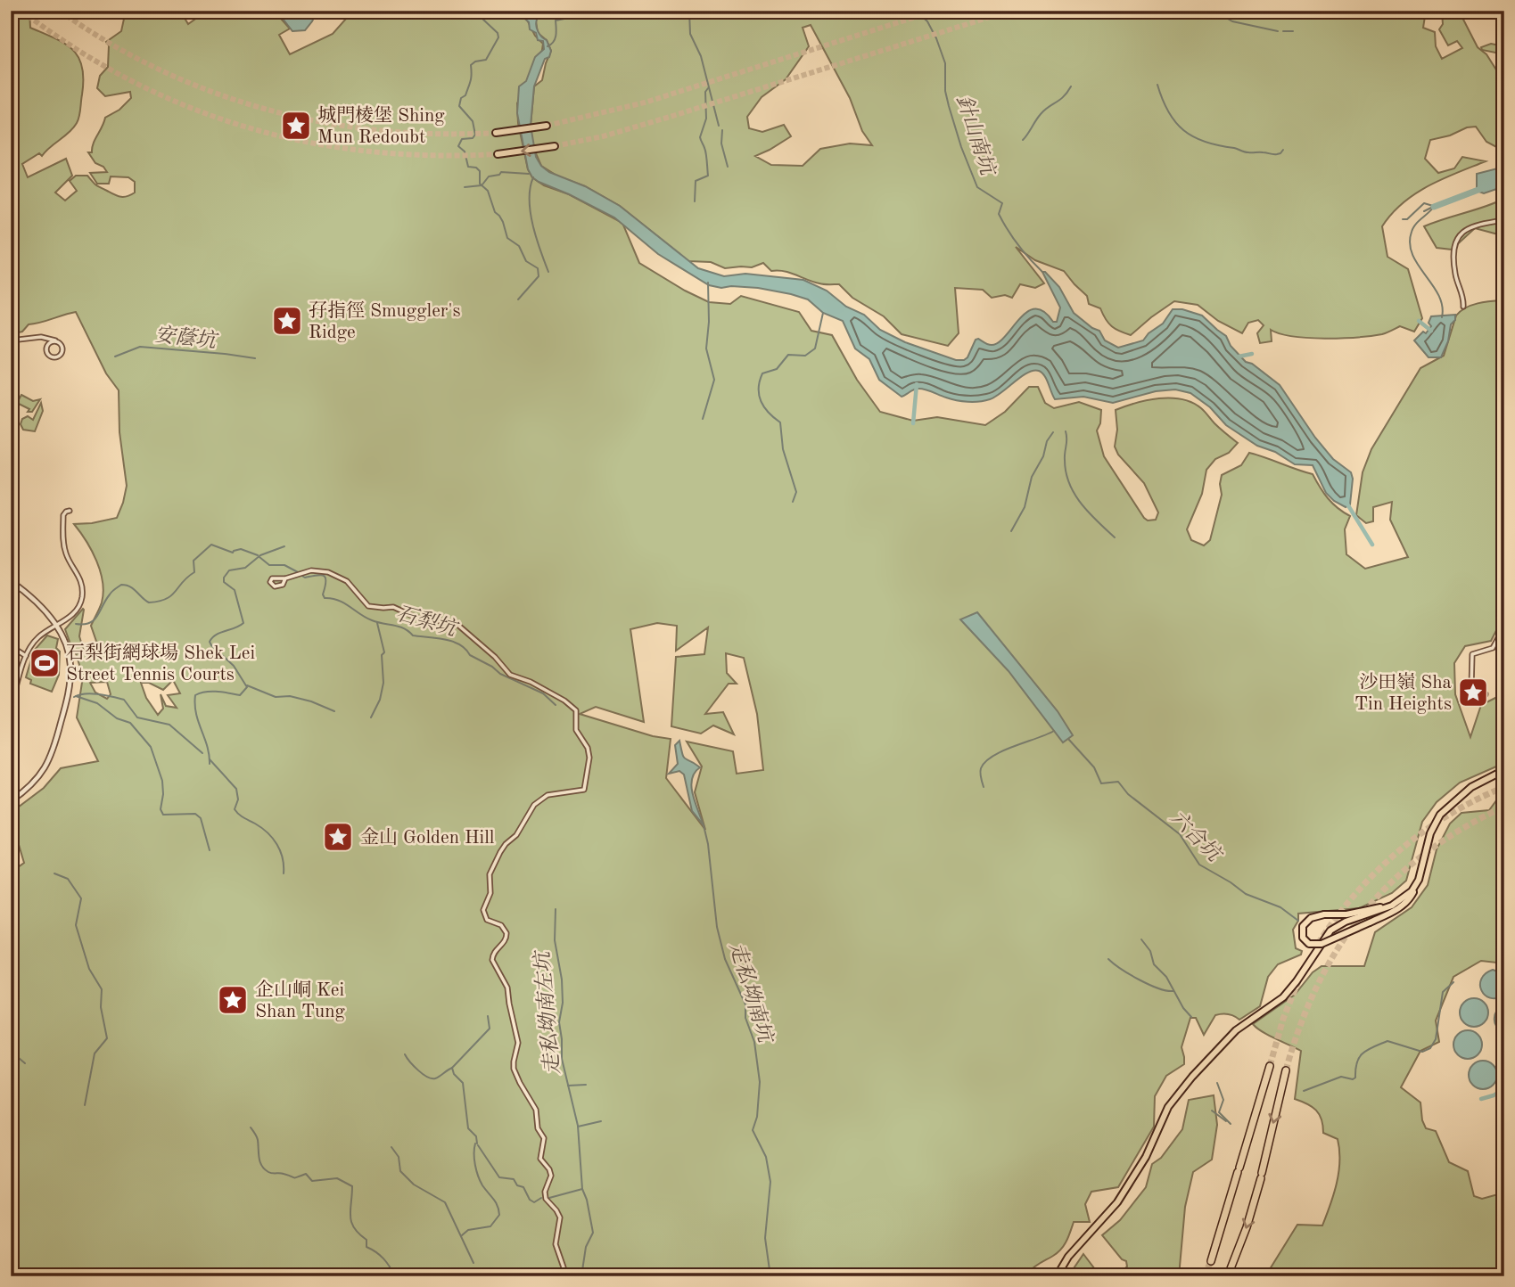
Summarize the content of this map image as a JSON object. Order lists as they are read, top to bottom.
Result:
{
  "water": [
    "針山南坑",
    "安蔭坑",
    "石梨坑",
    "六合坑",
    "走私坳南坑",
    "走私坳南左坑"
  ],
  "places": {
    "place": [
      "城門棱堡 Shing Mun Redoubt",
      "孖指徑 Smuggler's Ridge",
      "沙田嶺 Sha Tin Heights",
      "金山 Golden Hill",
      "企山峒 Kei Shan Tung"
    ],
    "sports": ["石梨街網球場 Shek Lei Street Tennis Courts"]
  }
}
